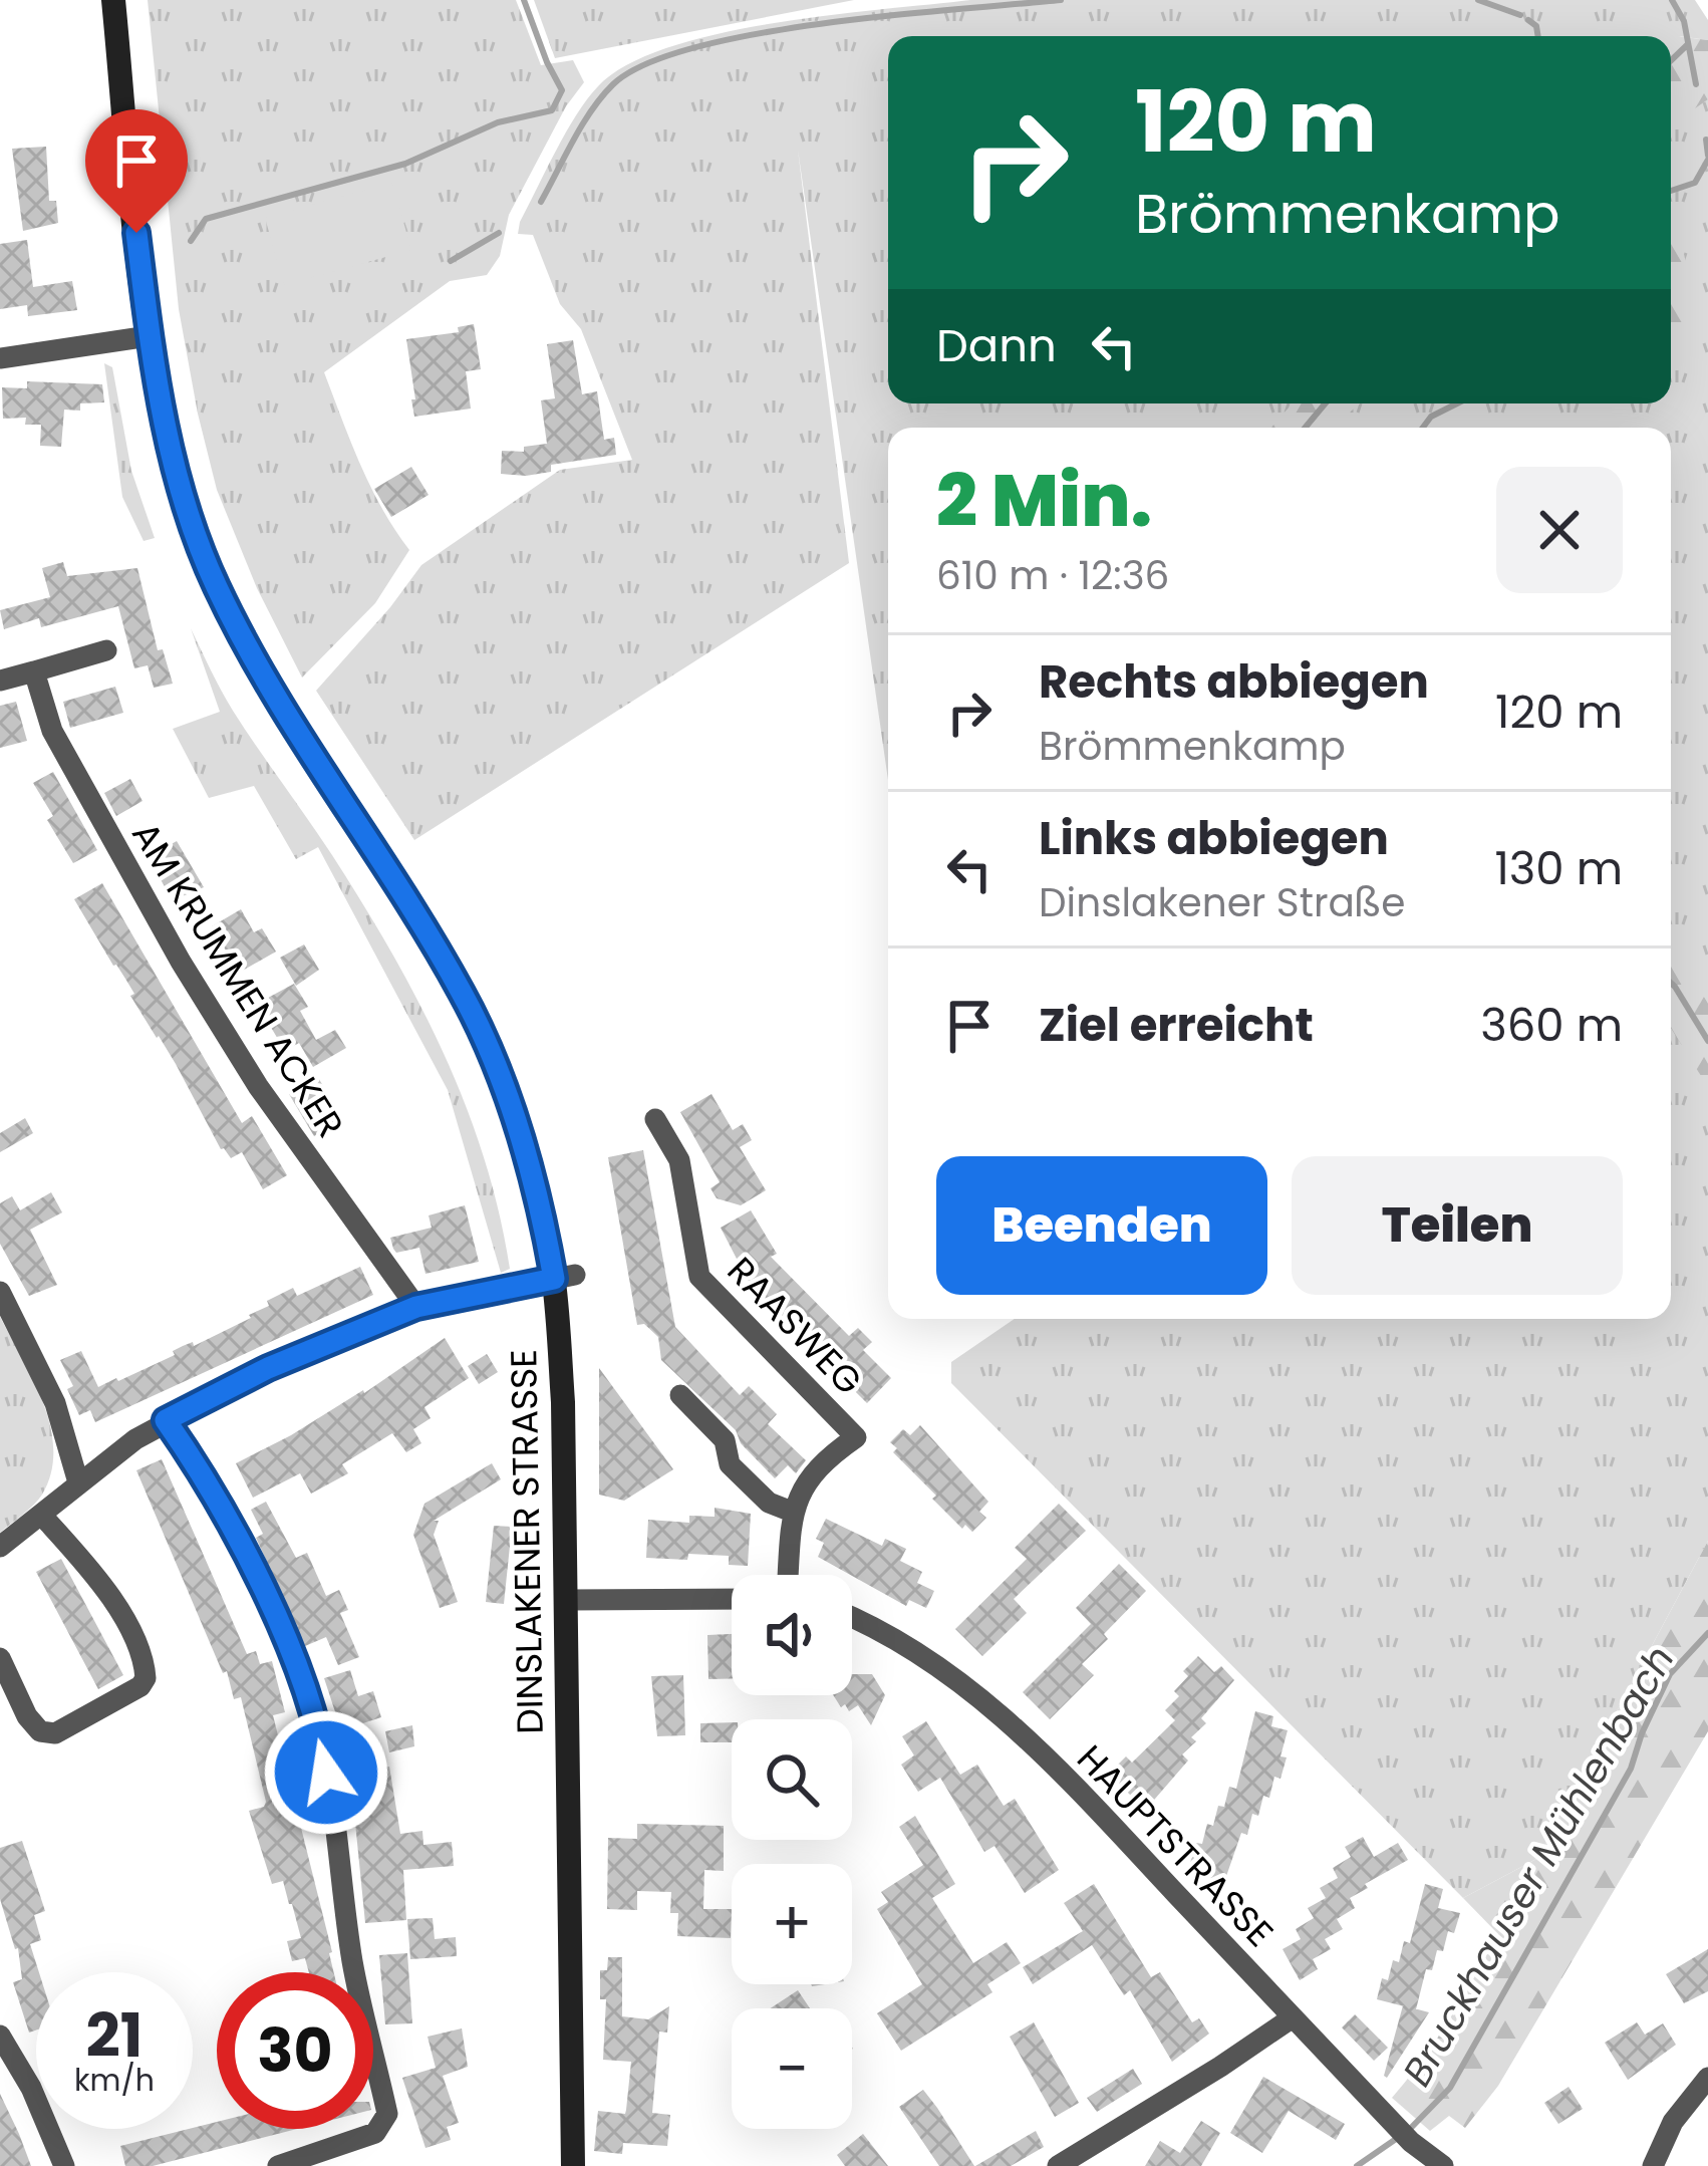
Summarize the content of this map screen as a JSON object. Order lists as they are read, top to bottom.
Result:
{
  "streets": {
    "main road": ["DINSLAKENER STRASSE"],
    "street": ["AM KRUMMEN ACKER", "RAASWEG", "HAUPTSTRASSE"]
  },
  "water": ["Bruckhauser Mühlenbach"],
  "page": {
    "turn": ["120 m", "Brömmenkamp"],
    "then": "Dann",
    "heading": ["2 Min.", "610 m · 12:36"],
    "list": [
      {
        "name": "Rechts abbiegen",
        "note": "Brömmenkamp",
        "value": "120 m"
      },
      {
        "name": "Links abbiegen",
        "note": "Dinslakener Straße",
        "value": "130 m"
      },
      {
        "name": "Ziel erreicht",
        "value": "360 m"
      }
    ],
    "buttons": ["Beenden", "Teilen"],
    "map_buttons": ["+", "−"],
    "speed": "21 km/h",
    "limit": "30"
  }
}
